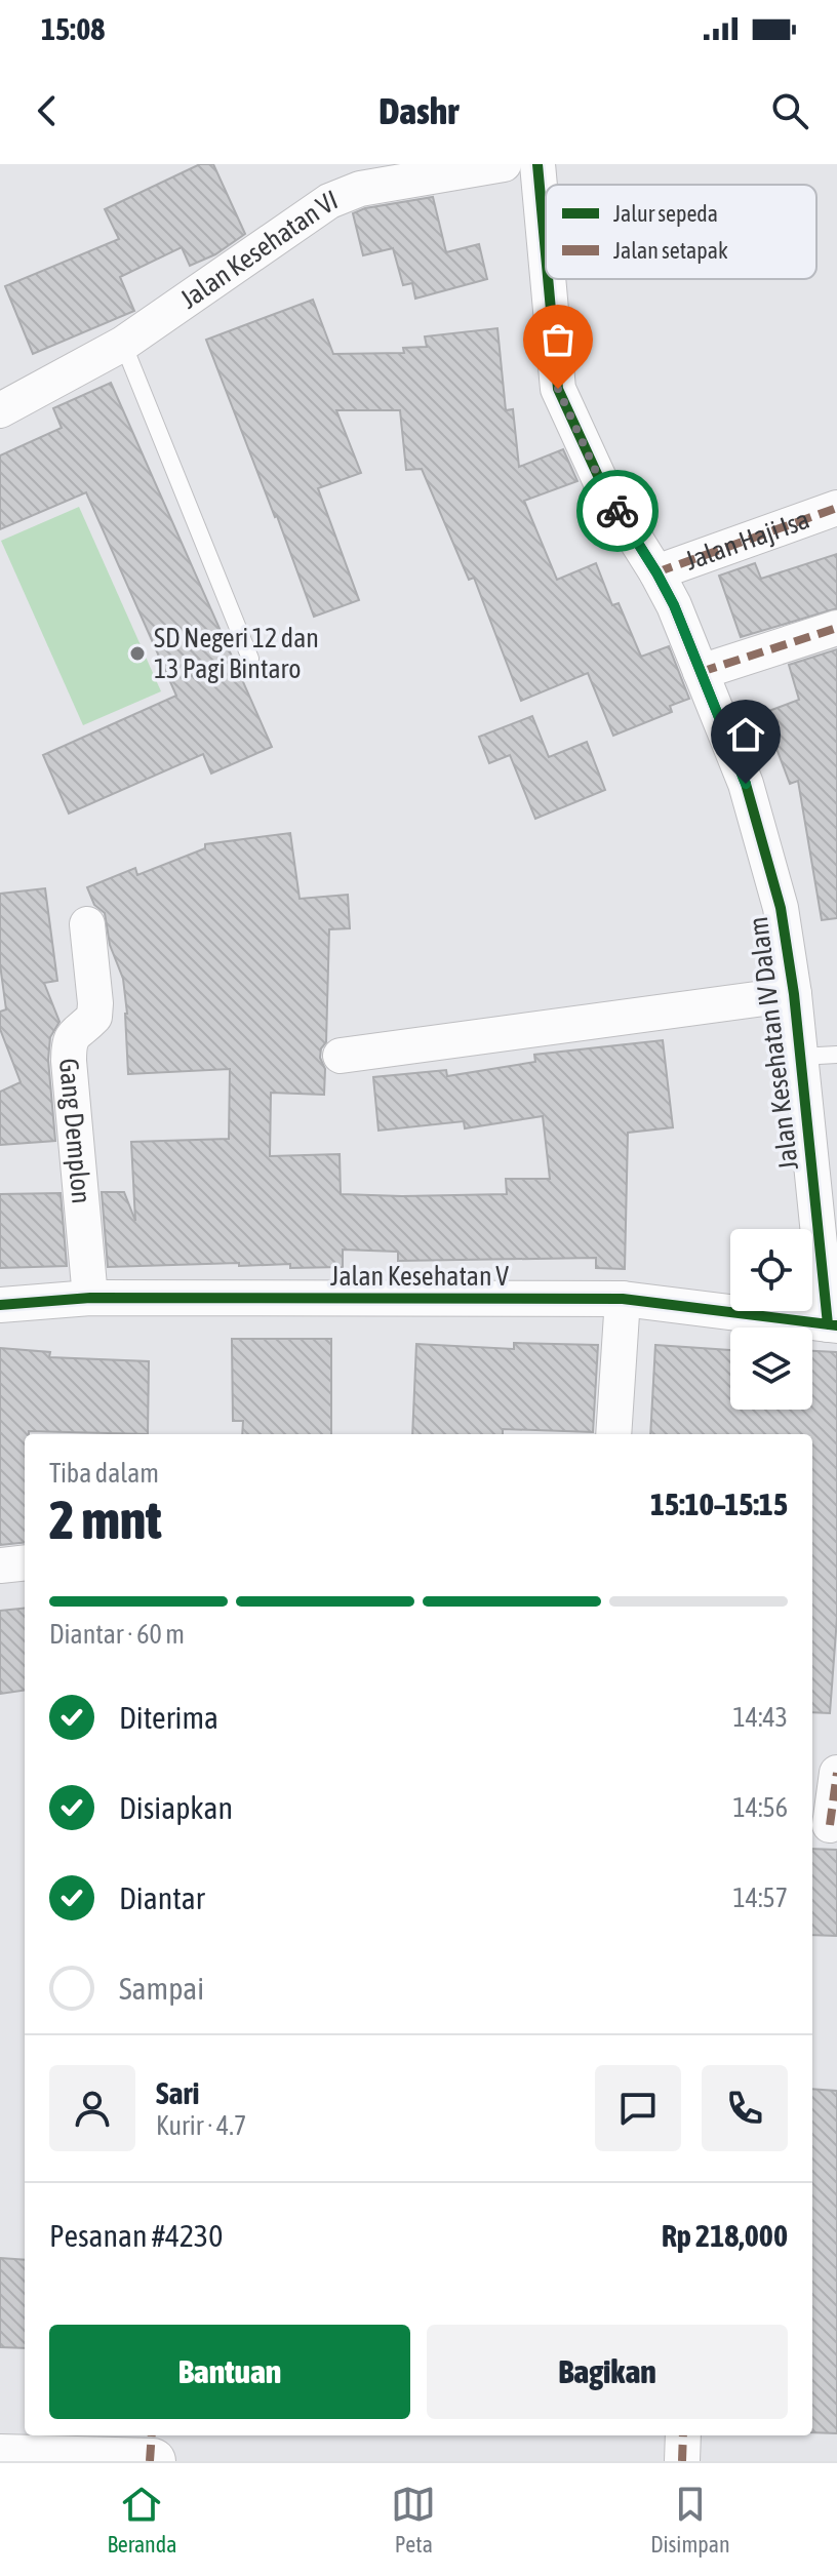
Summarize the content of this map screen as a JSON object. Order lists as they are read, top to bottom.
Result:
{
  "streets": {
    "street": [
      "Jalan Kesehatan VI",
      "Jalan Haji Isa",
      "Jalan Kesehatan IV Dalam",
      "Gang Demplon",
      "Jalan Kesehatan V"
    ]
  },
  "crossings": [
    ["Jalan Haji Isa", "Jalan Kesehatan IV Dalam"],
    ["Jalan Kesehatan IV Dalam", "Jalan Kesehatan V"],
    ["Gang Demplon", "Jalan Kesehatan V"]
  ],
  "places": ["SD Negeri 12 dan 13 Pagi Bintaro"],
  "legend": ["Jalur sepeda", "Jalan setapak"],
  "page": {
    "status": "15:08",
    "header": "Dashr",
    "heading": ["2 mnt", "Tiba dalam", "15:10–15:15"],
    "panel": [
      "Sari",
      "Kurir · 4.7",
      "Pesanan #4230",
      "Rp 218,000"
    ],
    "bar": "Diantar · 60 m",
    "list": [
      ["Diterima", "14:43"],
      ["Disiapkan", "14:56"],
      ["Diantar", "14:57"],
      "Sampai"
    ],
    "buttons": ["Bantuan", "Bagikan"],
    "tabs": ["Beranda", "Peta", "Disimpan"]
  }
}
